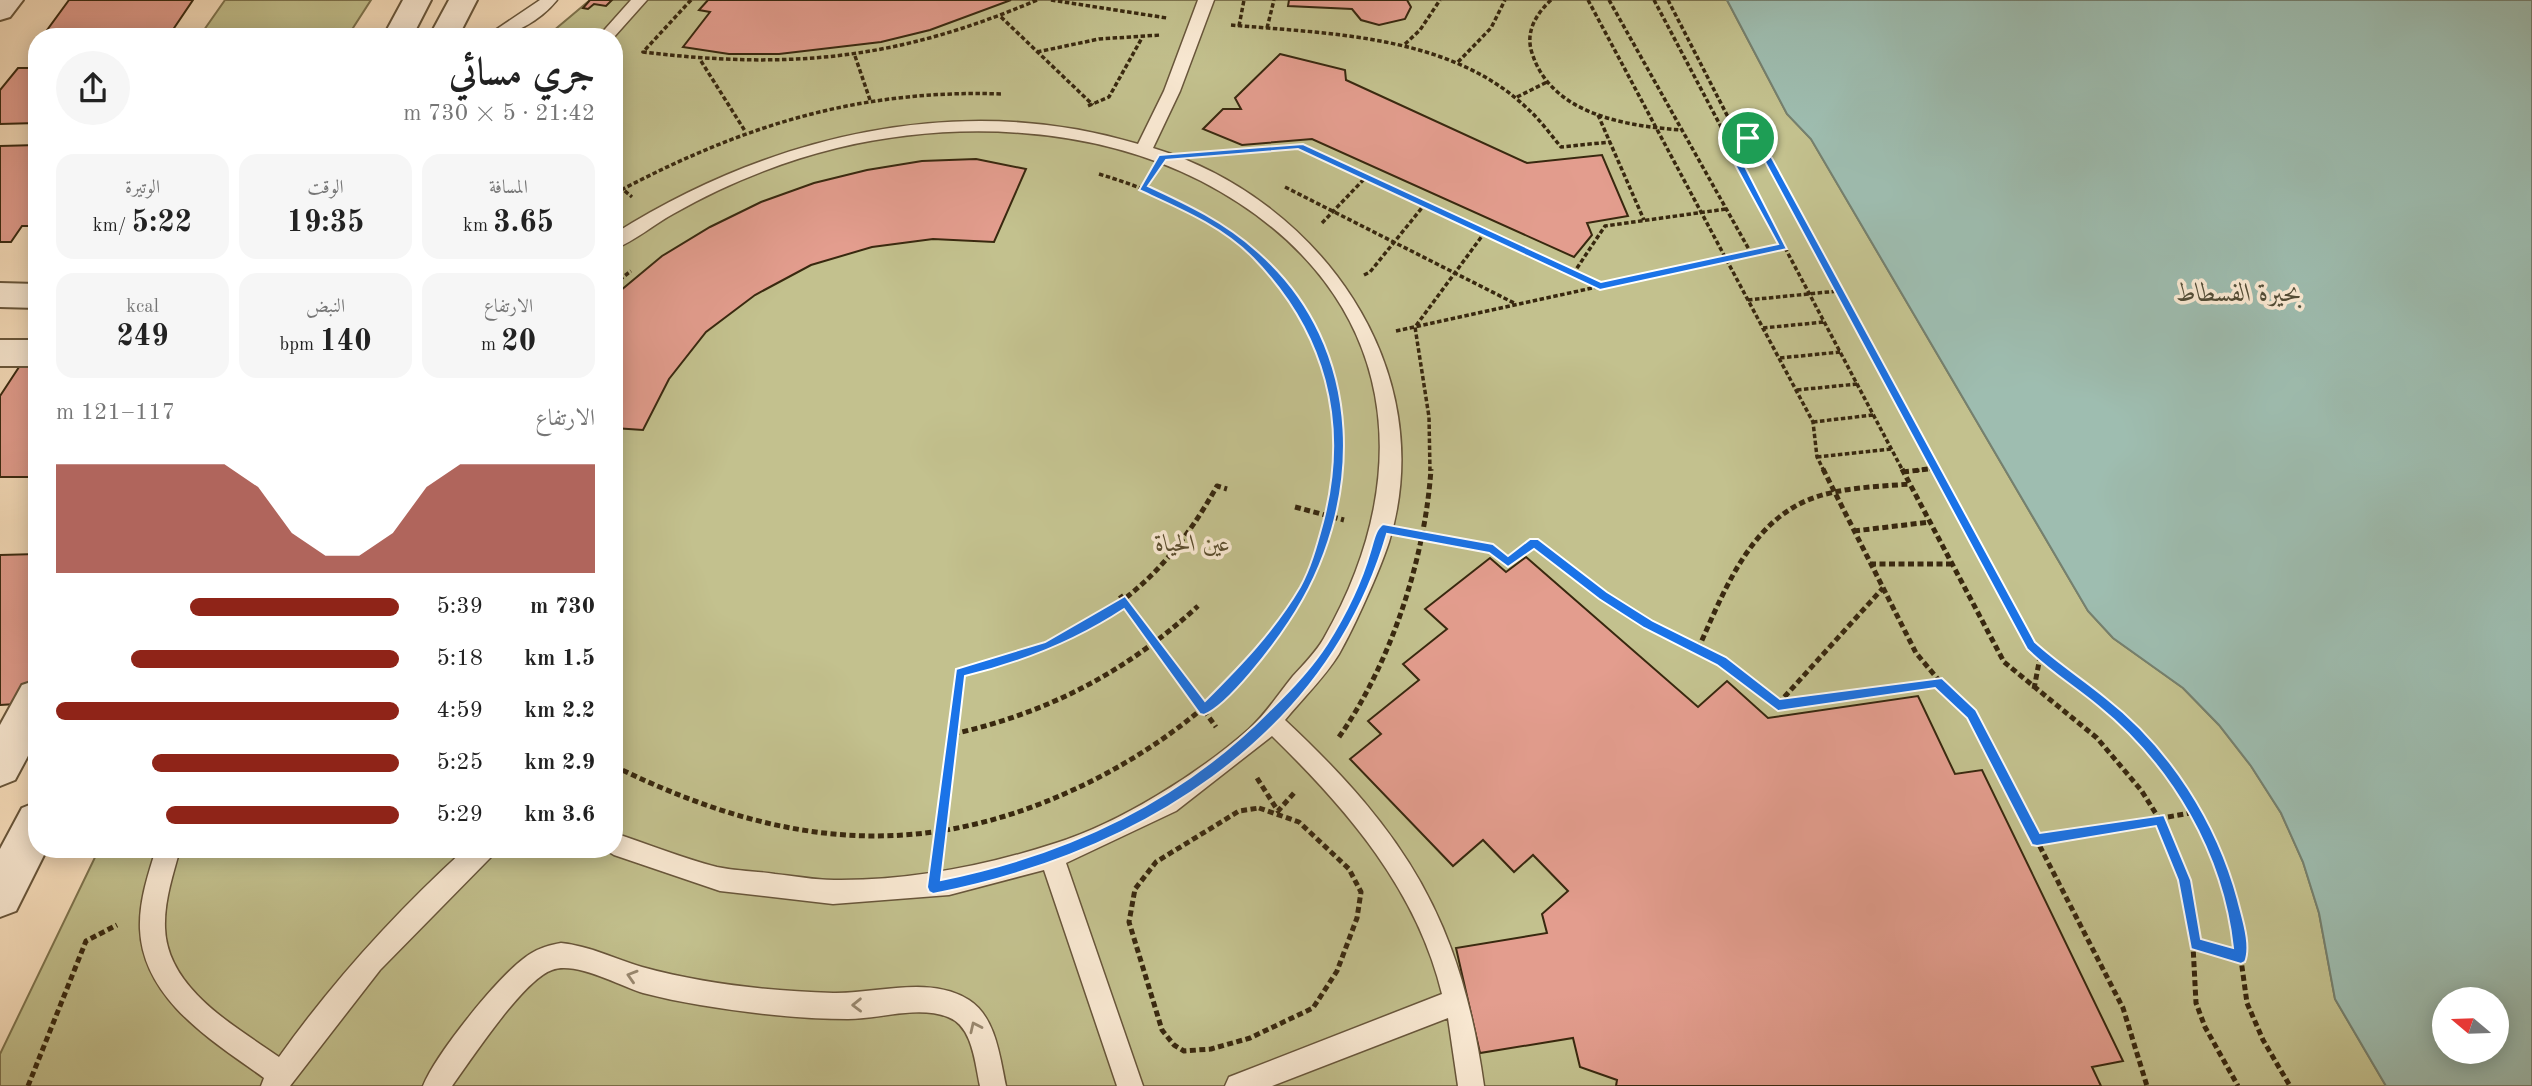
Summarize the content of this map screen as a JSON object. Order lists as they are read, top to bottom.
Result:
{
  "water": ["بحيرة الفسطاط"],
  "parks": ["عين الحياة"],
  "north": "left",
  "page": {
    "heading": ["جري مسائي", "21:42 · 5 × 730 m"],
    "stats": [
      ["المسافة", "3.65 km"],
      ["الوقت", "19:35"],
      ["الوتيرة", "5:22 /km"],
      ["الارتفاع", "20 m"],
      ["النبض", "140 bpm"],
      ["kcal", "249"]
    ],
    "chart": ["الارتفاع", "117–121 m"],
    "list": [
      {
        "name": "730 m",
        "note": "5:39"
      },
      {
        "name": "1.5 km",
        "note": "5:18"
      },
      {
        "name": "2.2 km",
        "note": "4:59"
      },
      {
        "name": "2.9 km",
        "note": "5:25"
      },
      {
        "name": "3.6 km",
        "note": "5:29"
      }
    ]
  }
}
